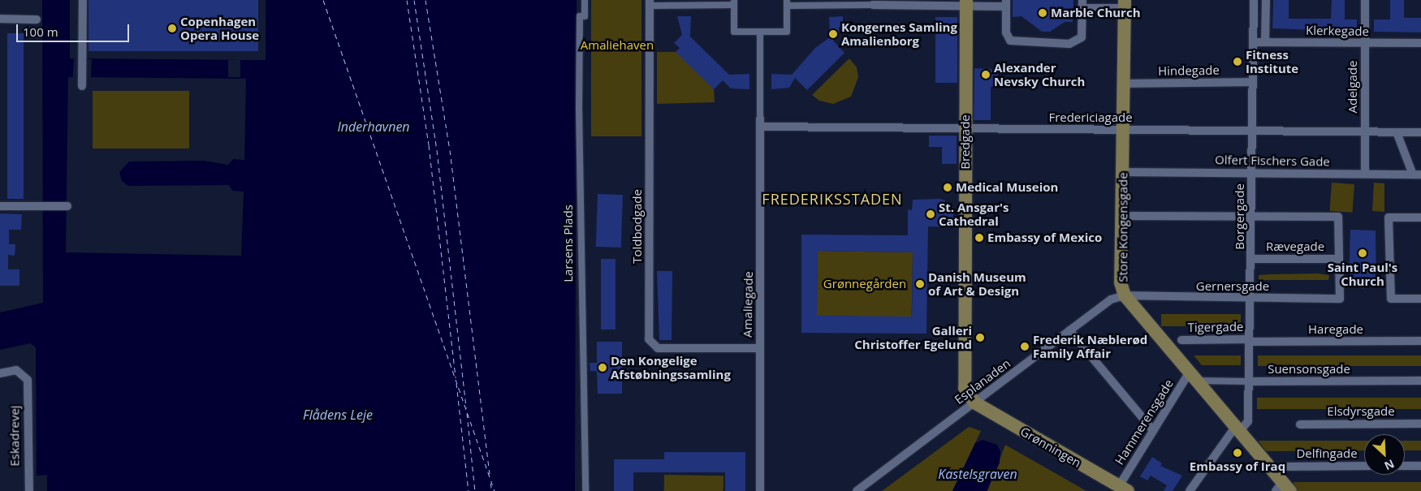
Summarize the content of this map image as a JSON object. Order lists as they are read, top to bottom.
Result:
{
  "streets": {
    "main road": ["Bredgade", "Store Kongensgade", "Grønningen"],
    "street": [
      "Klerkegade",
      "Hindegade",
      "Adelgade",
      "Fredericiagade",
      "Olfert Fischers Gade",
      "Borgergade",
      "Toldbodgade",
      "Larsens Plads",
      "Rævegade",
      "Gernersgade",
      "Amaliegade",
      "Tigergade",
      "Haregade",
      "Suensonsgade",
      "Esplanaden",
      "Elsdyrsgade",
      "Hammerensgade",
      "Eskadrevej",
      "Delfingade"
    ]
  },
  "crossings": [
    ["Klerkegade", "Adelgade"],
    ["Klerkegade", "Borgergade"],
    ["Hindegade", "Borgergade"],
    ["Hindegade", "Store Kongensgade"],
    ["Adelgade", "Fredericiagade"],
    ["Adelgade", "Olfert Fischers Gade"],
    ["Fredericiagade", "Bredgade"],
    ["Fredericiagade", "Borgergade"],
    ["Fredericiagade", "Store Kongensgade"],
    ["Fredericiagade", "Amaliegade"],
    ["Bredgade", "Esplanaden"],
    ["Bredgade", "Grønningen"],
    ["Olfert Fischers Gade", "Borgergade"],
    ["Olfert Fischers Gade", "Store Kongensgade"],
    ["Borgergade", "Store Kongensgade"],
    ["Borgergade", "Rævegade"],
    ["Borgergade", "Gernersgade"],
    ["Borgergade", "Tigergade"],
    ["Borgergade", "Haregade"],
    ["Borgergade", "Suensonsgade"],
    ["Toldbodgade", "Amaliegade"],
    ["Store Kongensgade", "Gernersgade"],
    ["Store Kongensgade", "Suensonsgade"],
    ["Store Kongensgade", "Esplanaden"],
    ["Store Kongensgade", "Hammerensgade"],
    ["Rævegade", "Gernersgade"],
    ["Gernersgade", "Esplanaden"],
    ["Tigergade", "Haregade"],
    ["Suensonsgade", "Hammerensgade"],
    ["Esplanaden", "Grønningen"],
    ["Hammerensgade", "Grønningen"]
  ],
  "districts": ["FREDERIKSSTADEN"],
  "water": ["Inderhavnen", "Flådens Leje", "Kastelsgraven"],
  "parks": ["Amaliehaven", "Grønnegården"],
  "places": [
    "Marble Church",
    "Copenhagen Opera House",
    "Kongernes Samling Amalienborg",
    "Fitness Institute",
    "Alexander Nevsky Church",
    "Medical Museion",
    "St. Ansgar's Cathedral",
    "Embassy of Mexico",
    "Saint Paul's Church",
    "Danish Museum of Art & Design",
    "Galleri Christoffer Egelund",
    "Frederik Næblerød Family Affair",
    "Den Kongelige Afstøbningssamling",
    "Embassy of Iraq"
  ],
  "scale_bar": "100 m",
  "north": "bottom right"
}
